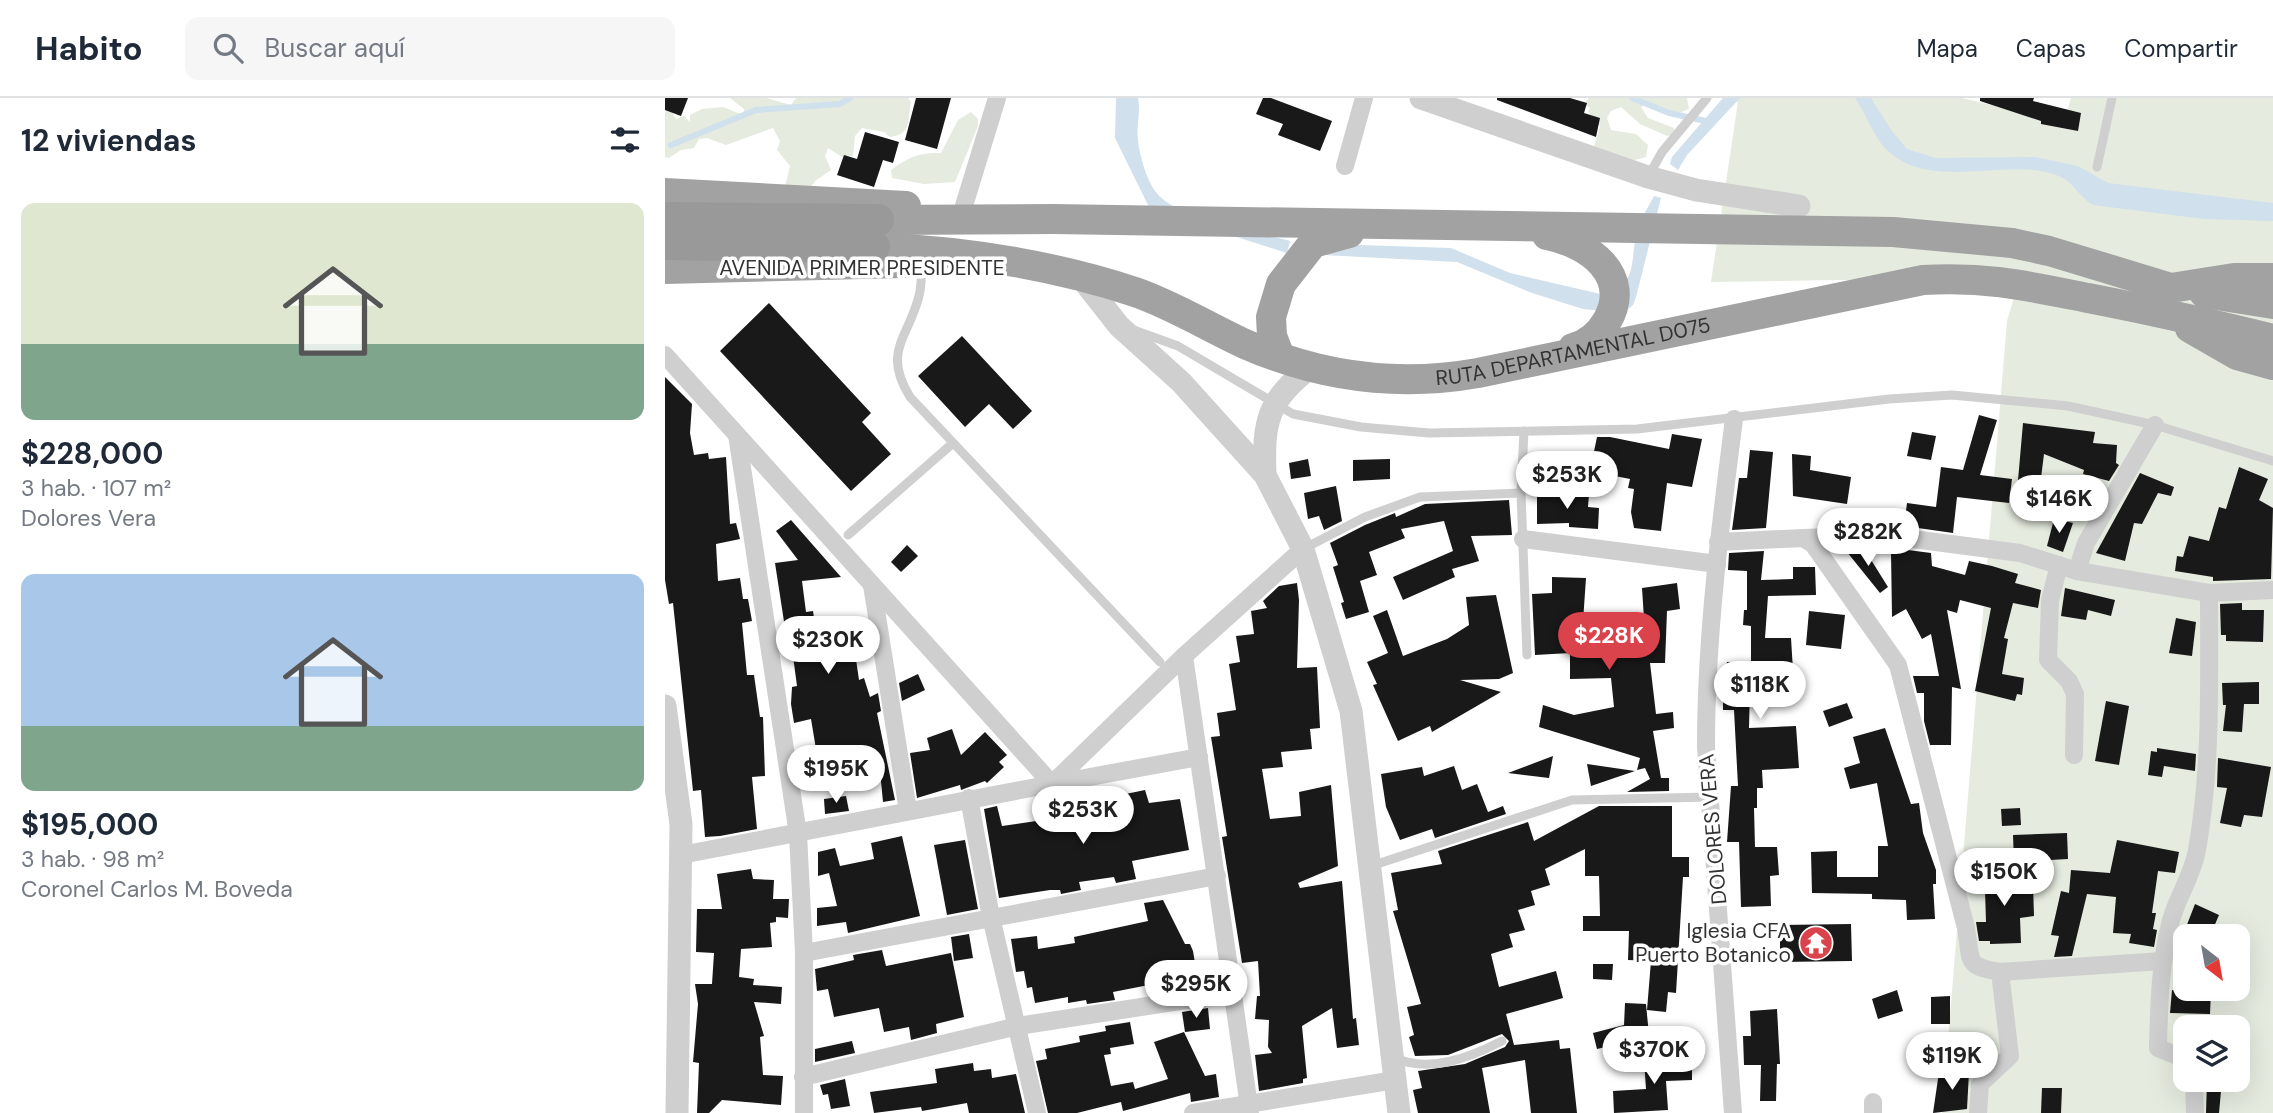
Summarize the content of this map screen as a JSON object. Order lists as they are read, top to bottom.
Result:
{
  "streets": {
    "highway": ["AVENIDA PRIMER PRESIDENTE", "RUTA DEPARTAMENTAL D075"],
    "street": ["DOLORES VERA"]
  },
  "crossings": [
    ["AVENIDA PRIMER PRESIDENTE", "RUTA DEPARTAMENTAL D075"]
  ],
  "places": {
    "temple": ["Iglesia CFA Puerto Botanico"]
  },
  "north": "bottom right",
  "page": {
    "header": "Habito",
    "search": "Buscar aquí",
    "nav": ["Mapa", "Capas", "Compartir"],
    "heading": "12 viviendas",
    "list": [
      {
        "name": "$228,000",
        "note": "3 hab. · 107 m² · Dolores Vera"
      },
      {
        "name": "$195,000",
        "note": "3 hab. · 98 m² · Coronel Carlos M. Boveda"
      }
    ],
    "price": [
      "$253K",
      "$146K",
      "$282K",
      "$228K",
      "$230K",
      "$118K",
      "$195K",
      "$253K",
      "$150K",
      "$295K",
      "$370K",
      "$119K"
    ]
  }
}
